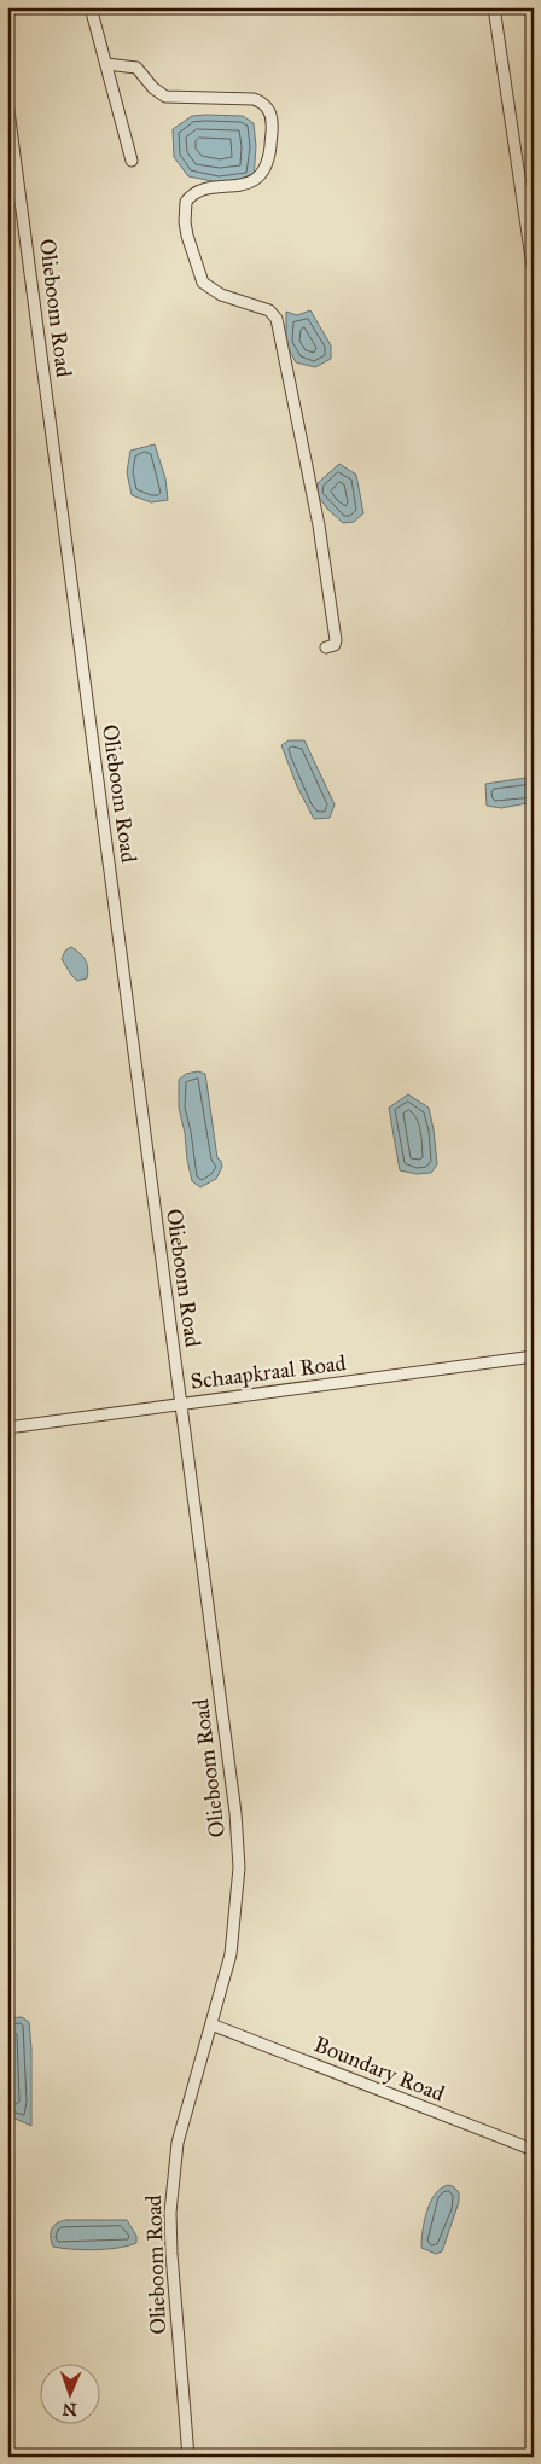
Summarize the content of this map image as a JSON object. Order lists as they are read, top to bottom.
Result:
{
  "streets": {
    "street": ["Olieboom Road", "Schaapkraal Road", "Boundary Road"]
  },
  "crossings": [
    ["Olieboom Road", "Schaapkraal Road"],
    ["Olieboom Road", "Boundary Road"]
  ],
  "north": "bottom"
}
